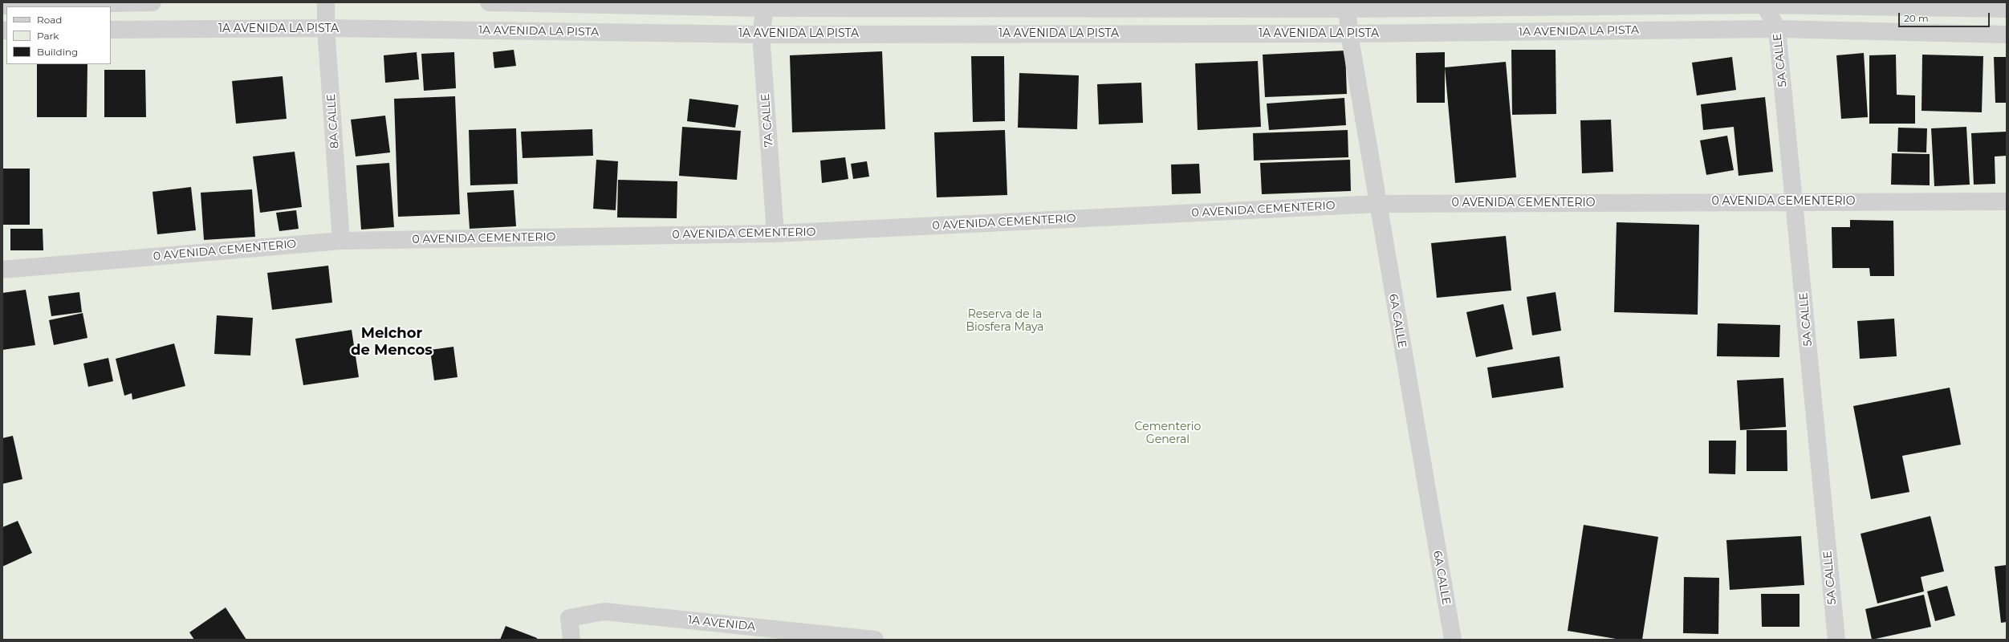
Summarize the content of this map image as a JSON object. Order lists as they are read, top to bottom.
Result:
{
  "streets": {
    "street": [
      "1A AVENIDA LA PISTA",
      "5A CALLE",
      "7A CALLE",
      "8A CALLE",
      "0 AVENIDA CEMENTERIO",
      "6A CALLE",
      "1A AVENIDA"
    ]
  },
  "crossings": [
    ["1A AVENIDA LA PISTA", "5A CALLE"],
    ["1A AVENIDA LA PISTA", "7A CALLE"],
    ["1A AVENIDA LA PISTA", "8A CALLE"],
    ["1A AVENIDA LA PISTA", "6A CALLE"],
    ["5A CALLE", "0 AVENIDA CEMENTERIO"],
    ["7A CALLE", "0 AVENIDA CEMENTERIO"],
    ["8A CALLE", "0 AVENIDA CEMENTERIO"],
    ["0 AVENIDA CEMENTERIO", "6A CALLE"]
  ],
  "districts": ["Melchor de Mencos"],
  "parks": ["Reserva de la Biosfera Maya", "Cementerio General"],
  "legend": ["Road", "Park", "Building"],
  "scale_bar": "20 m"
}
